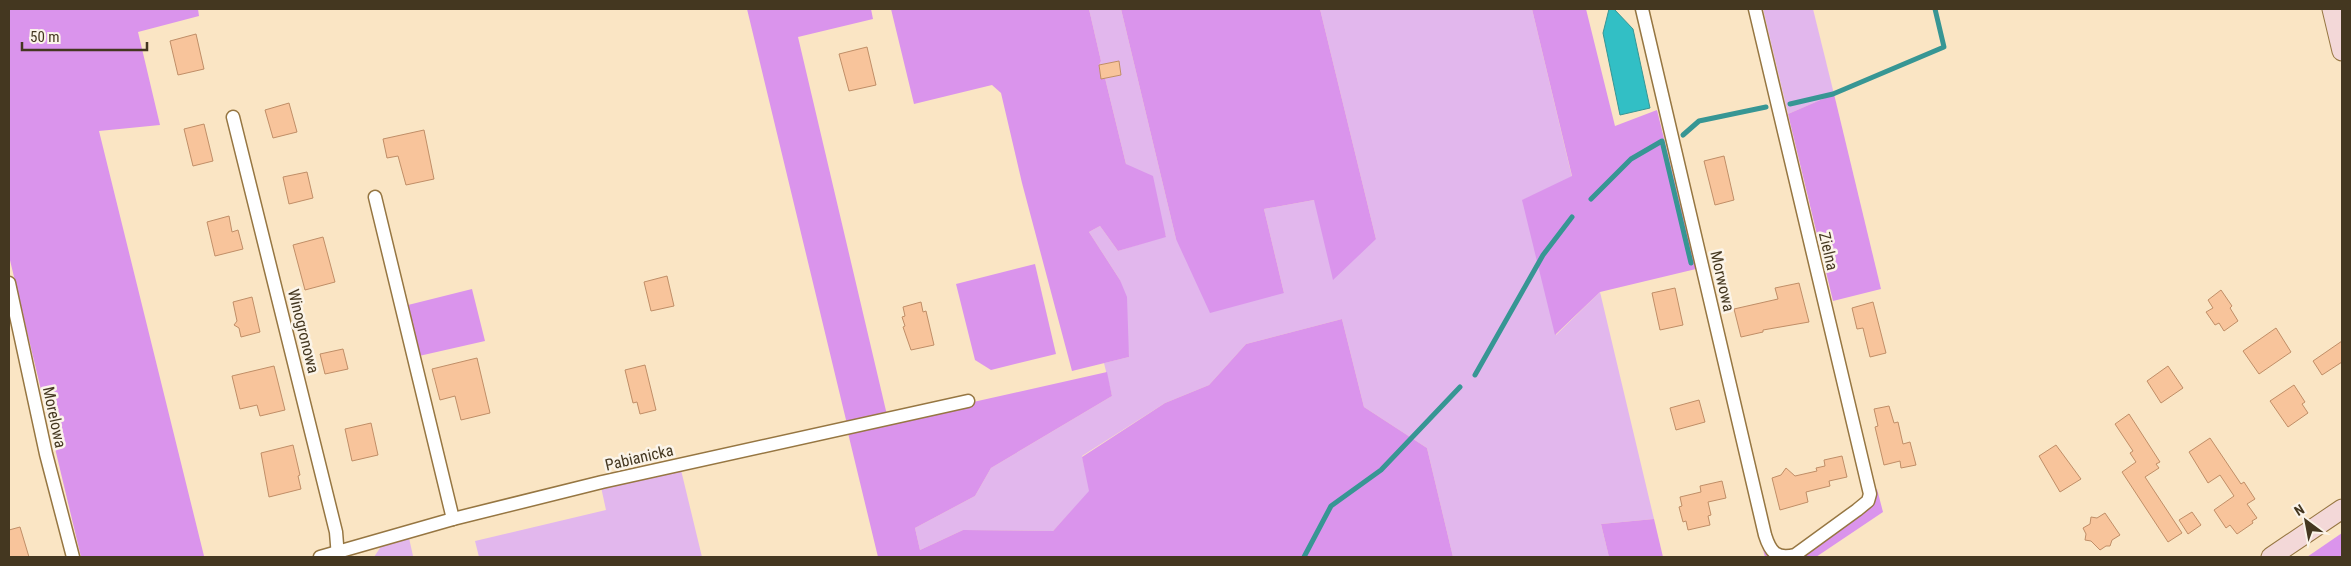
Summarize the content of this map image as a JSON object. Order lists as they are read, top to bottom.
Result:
{
  "streets": {
    "street": [
      "Zielna",
      "Morwowa",
      "Winogronowa",
      "Morelowa",
      "Pabianicka"
    ]
  },
  "crossings": [
    ["Winogronowa", "Pabianicka"]
  ],
  "scale_bar": "50 m",
  "north": "top left"
}
